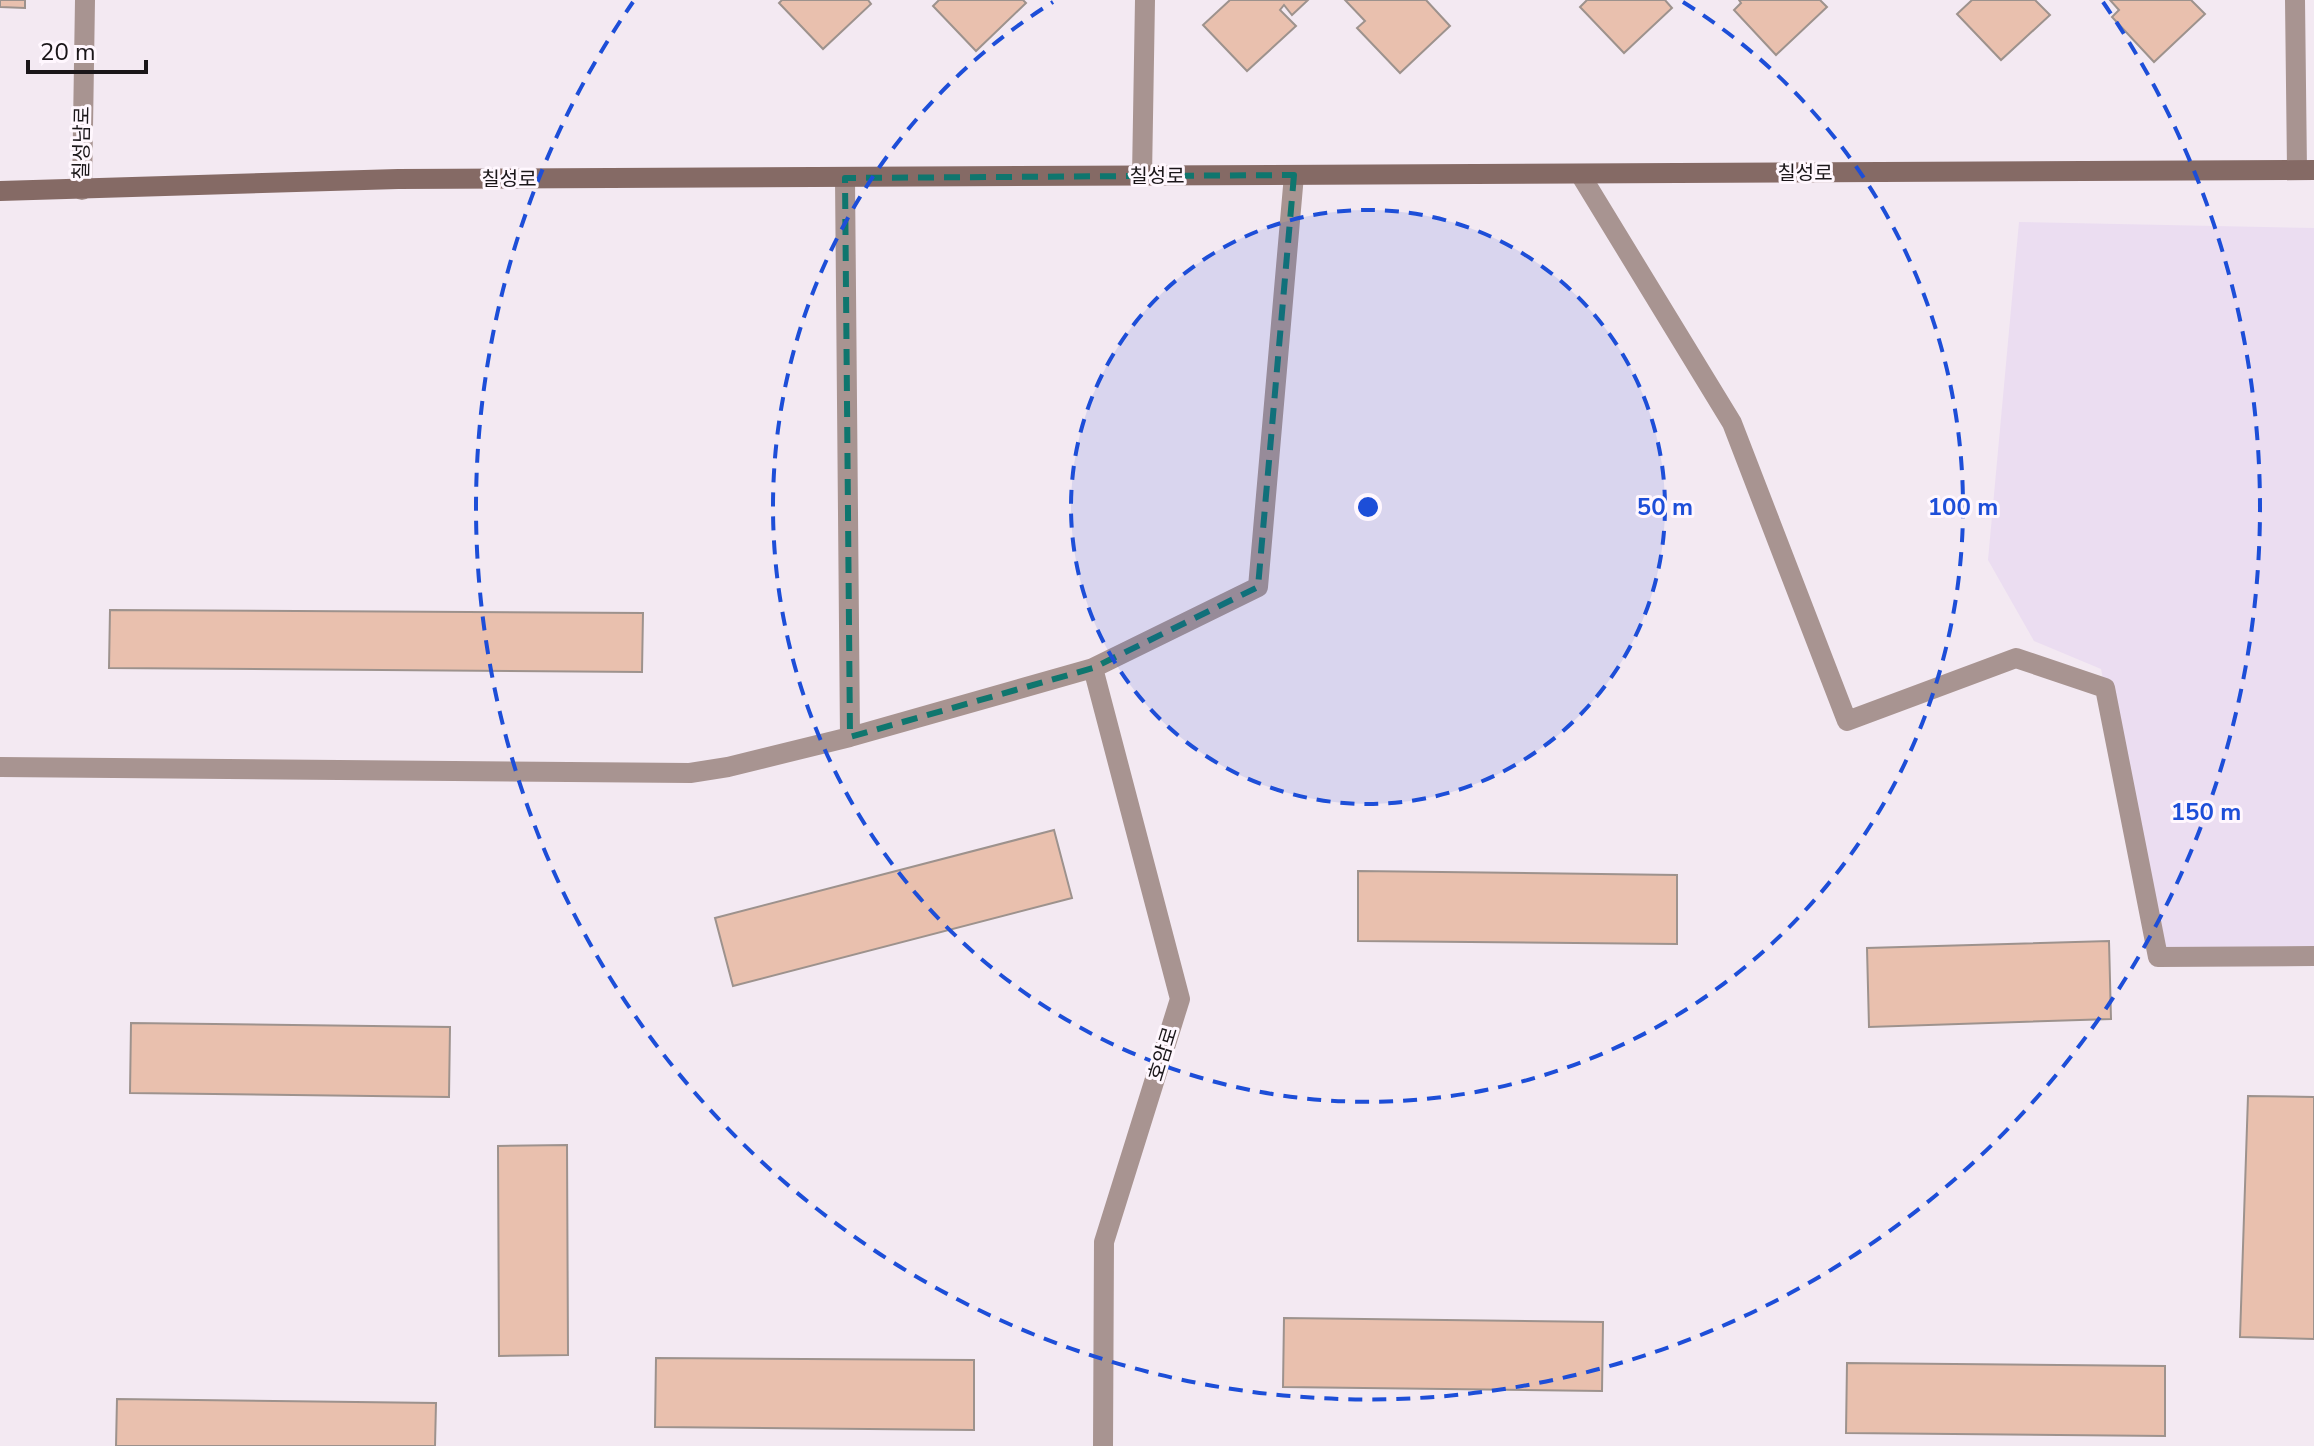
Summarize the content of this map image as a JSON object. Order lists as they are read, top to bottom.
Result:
{
  "streets": {
    "street": ["칠성남로", "칠성로", "호암로"]
  },
  "crossings": [
    ["칠성남로", "칠성로"]
  ],
  "scale_bar": "20 m",
  "rings": ["50 m", "100 m", "150 m"]
}
